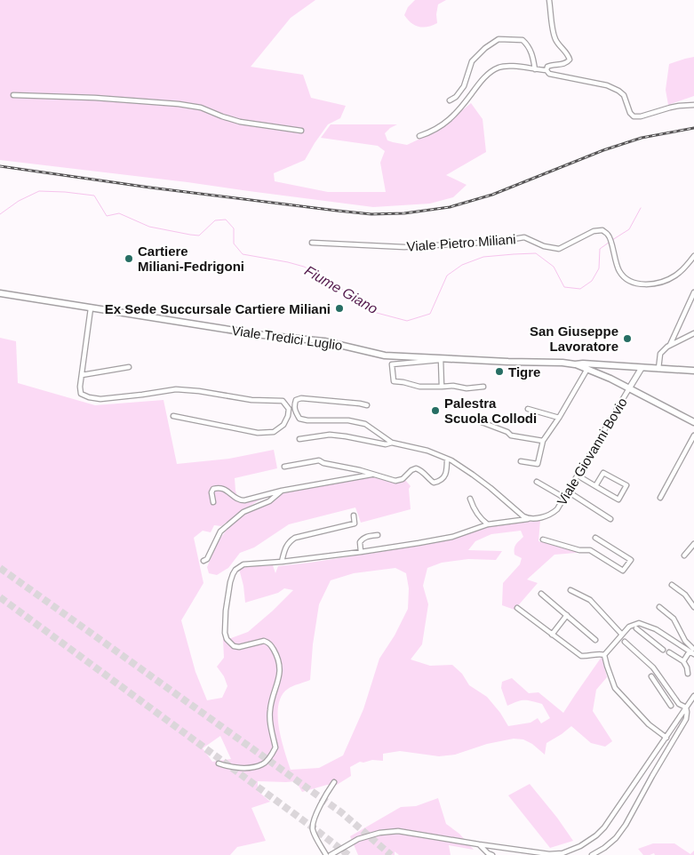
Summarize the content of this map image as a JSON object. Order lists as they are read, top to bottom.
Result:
{
  "streets": {
    "main road": ["Viale Tredici Luglio"],
    "street": ["Viale Pietro Miliani", "Viale Giovanni Bovio"]
  },
  "water": ["Fiume Giano"],
  "places": [
    "Cartiere Miliani-Fedrigoni",
    "Ex Sede Succursale Cartiere Miliani",
    "San Giuseppe Lavoratore",
    "Tigre",
    "Palestra Scuola Collodi"
  ]
}
